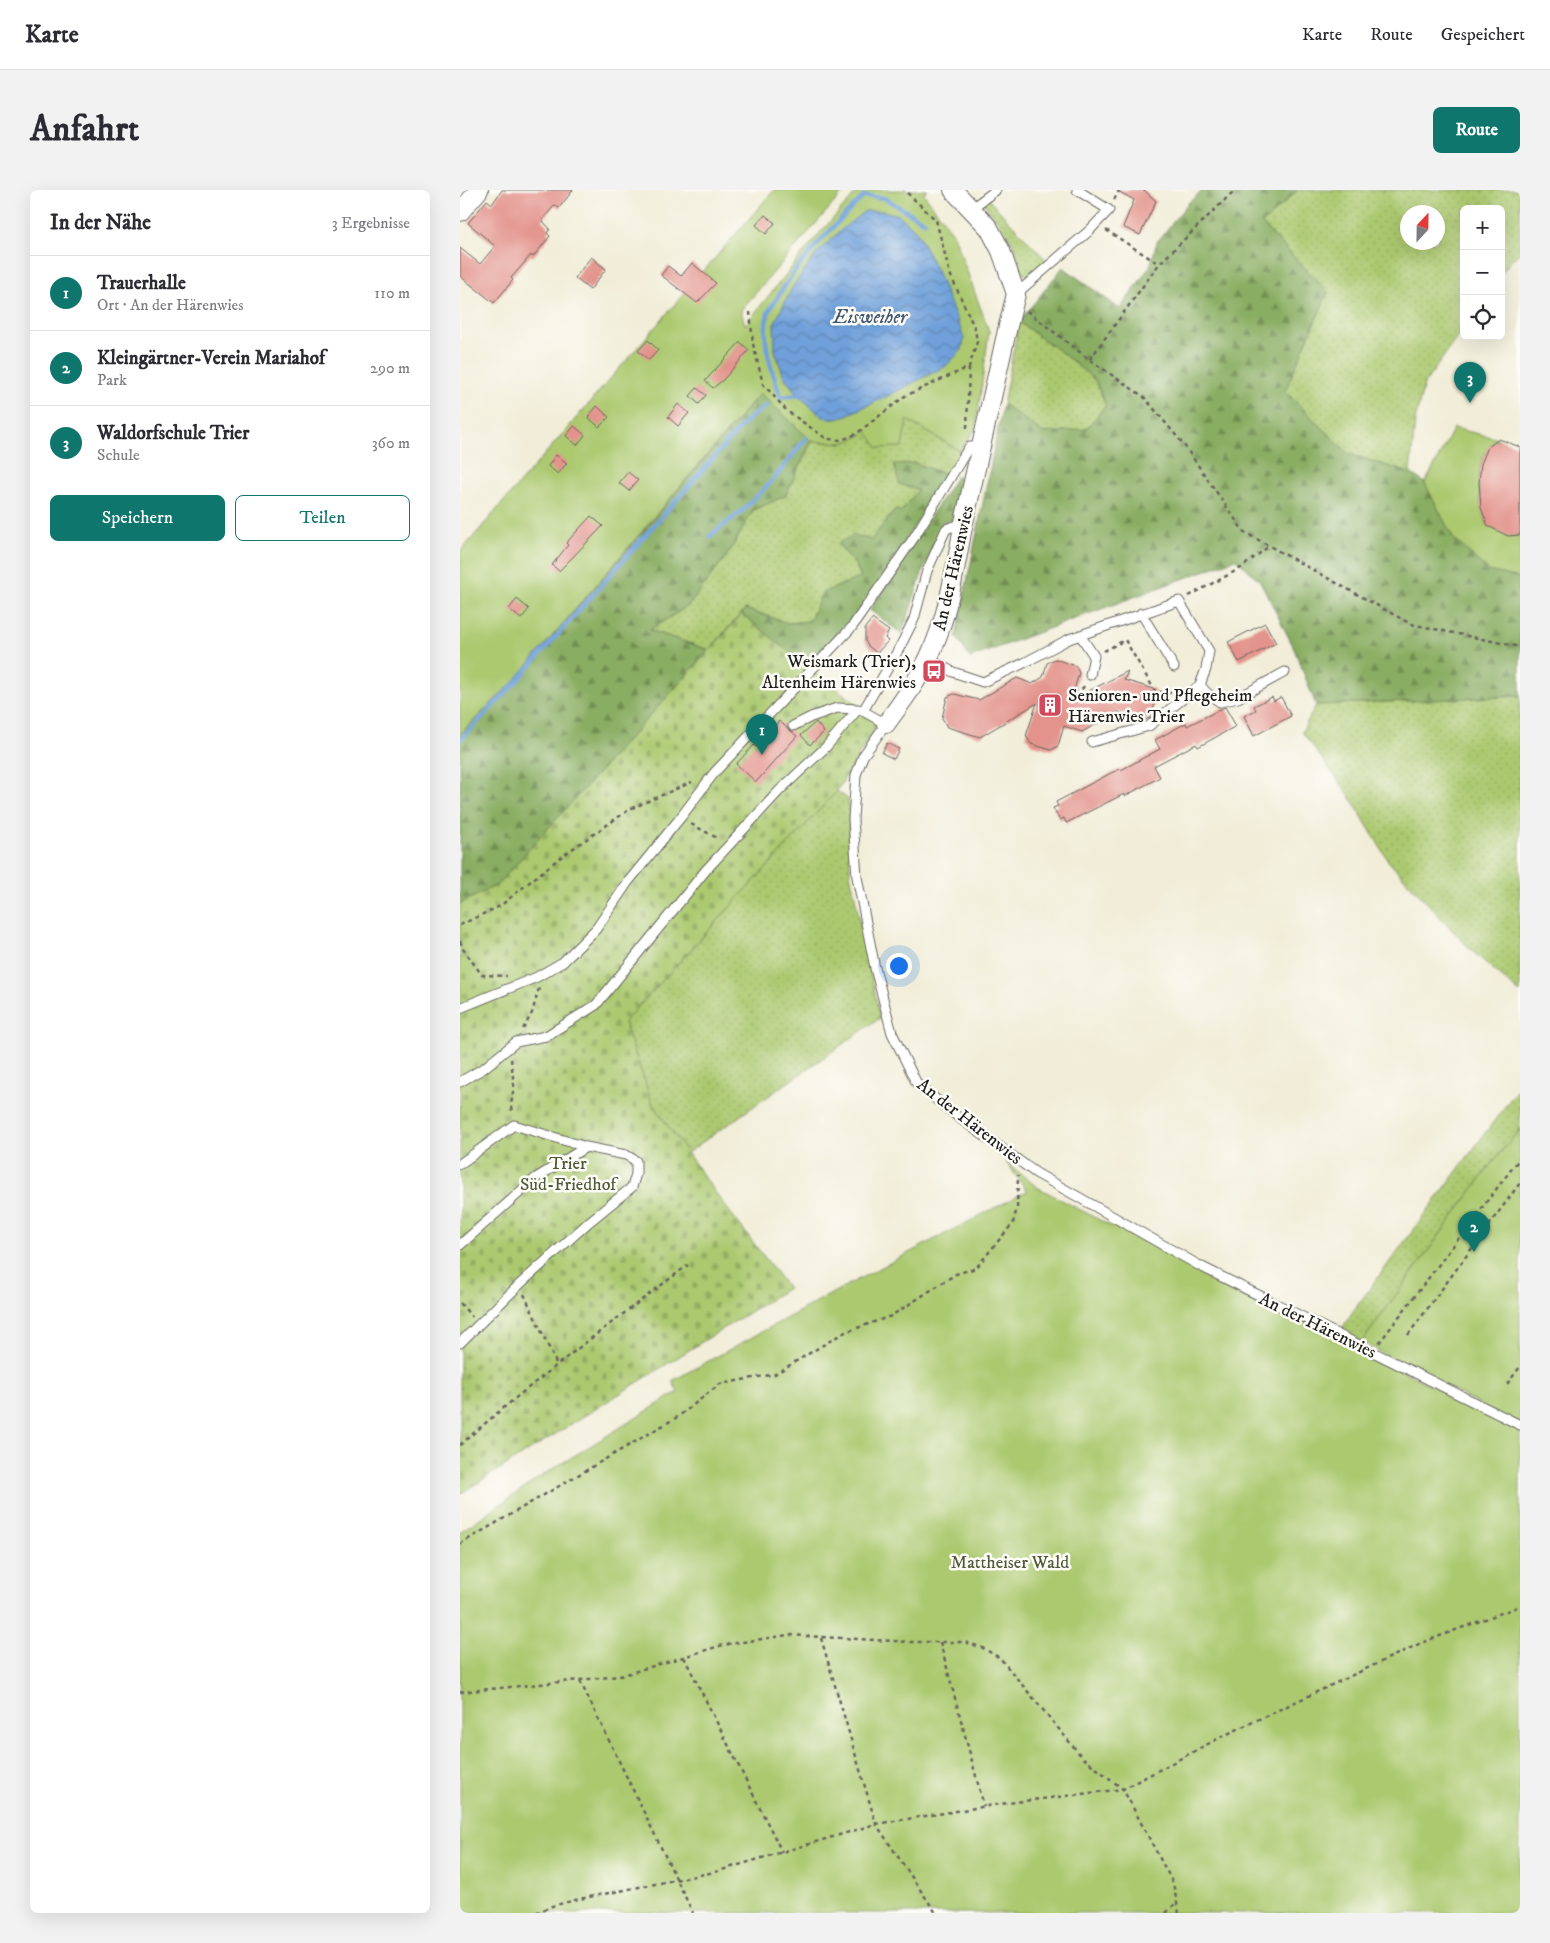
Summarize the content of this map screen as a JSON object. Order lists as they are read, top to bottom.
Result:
{
  "streets": {
    "street": ["An der Härenwies"]
  },
  "water": ["Eisweiher"],
  "parks": ["Trier Süd-Friedhof", "Mattheiser Wald"],
  "places": {
    "bus stop": ["Weismark (Trier), Altenheim Härenwies"],
    "building": ["Senioren- und Pflegeheim Härenwies Trier"]
  },
  "north": "top",
  "page": {
    "header": "Karte",
    "nav": ["Karte", "Route", "Gespeichert"],
    "buttons": [
      "Route",
      ["Speichern", "Teilen"]
    ],
    "title": "Anfahrt",
    "heading": ["In der Nähe", "3 Ergebnisse"],
    "map_buttons": ["+", "−"],
    "list": [
      {
        "mark": "1",
        "name": "Trauerhalle",
        "note": "Ort · An der Härenwies",
        "value": "110 m"
      },
      {
        "mark": "2",
        "name": "Kleingärtner-Verein Mariahof",
        "note": "Park",
        "value": "290 m"
      },
      {
        "mark": "3",
        "name": "Waldorfschule Trier",
        "note": "Schule",
        "value": "360 m"
      }
    ],
    "pins": ["3", "1", "2"]
  }
}
